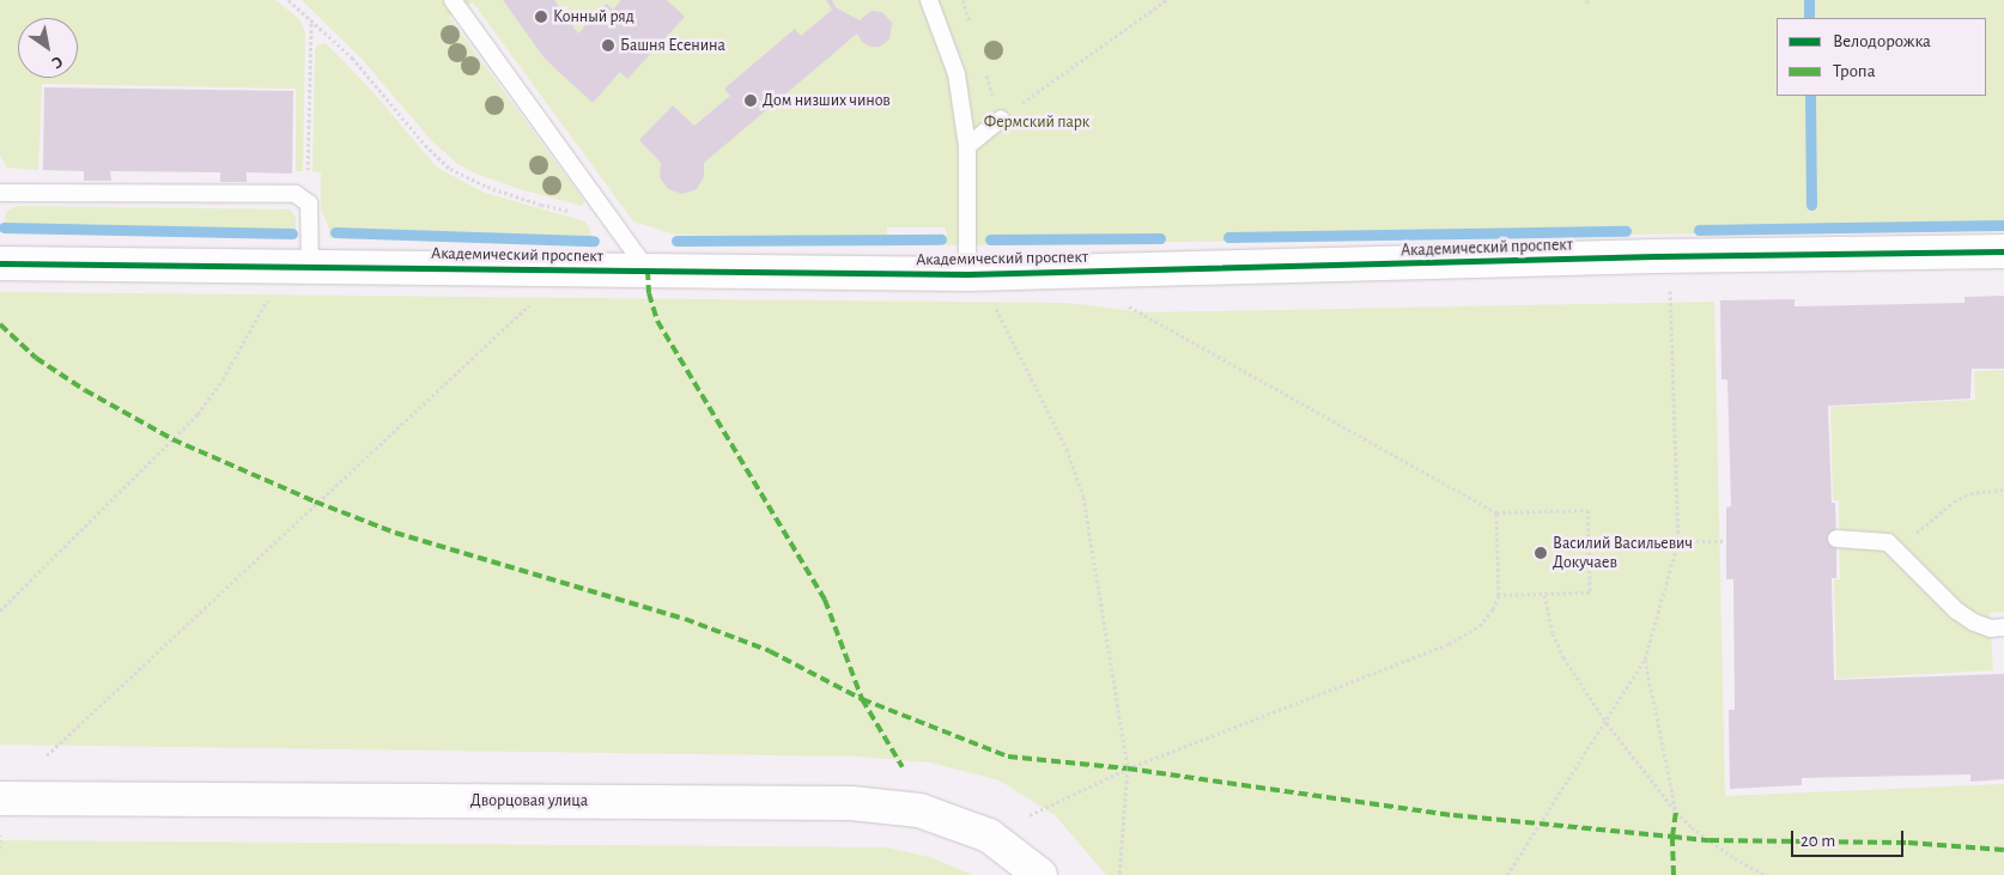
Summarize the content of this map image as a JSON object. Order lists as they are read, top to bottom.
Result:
{
  "streets": {
    "street": ["Академический проспект", "Дворцовая улица"]
  },
  "parks": ["Фермский парк"],
  "places": [
    "Конный ряд",
    "Башня Есенина",
    "Дом низших чинов",
    "Василий Васильевич Докучаев"
  ],
  "legend": ["Велодорожка", "Тропа"],
  "scale_bar": "20 m",
  "north": "bottom right"
}
